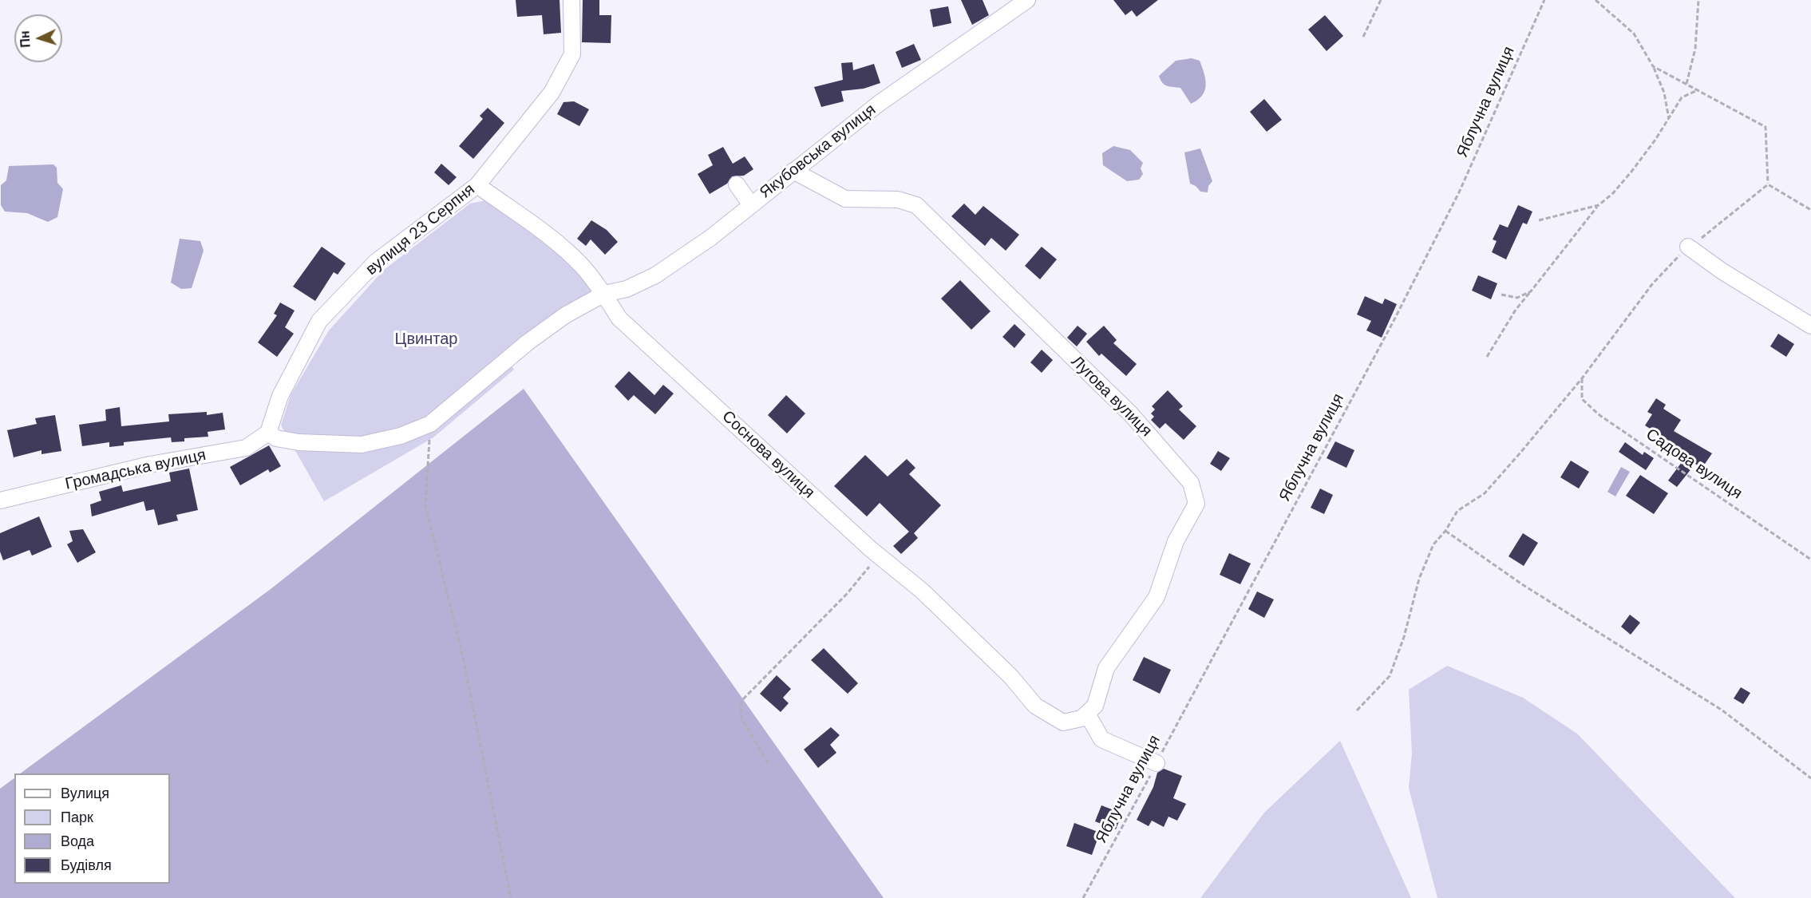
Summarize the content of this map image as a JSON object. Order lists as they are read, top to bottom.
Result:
{
  "streets": {
    "street": [
      "Якубовська вулиця",
      "вулиця 23 Серпня",
      "Лугова вулиця",
      "Соснова вулиця",
      "Громадська вулиця"
    ],
    "path": ["Яблучна вулиця", "Садова вулиця"]
  },
  "crossings": [
    ["Якубовська вулиця", "вулиця 23 Серпня"],
    ["Якубовська вулиця", "Лугова вулиця"],
    ["Якубовська вулиця", "Соснова вулиця"],
    ["Якубовська вулиця", "Громадська вулиця"],
    ["вулиця 23 Серпня", "Соснова вулиця"],
    ["вулиця 23 Серпня", "Громадська вулиця"],
    ["Лугова вулиця", "Соснова вулиця"]
  ],
  "parks": ["Цвинтар"],
  "legend": [
    "Вулиця",
    "Парк",
    "Вода",
    "Будівля"
  ],
  "north": "left"
}
